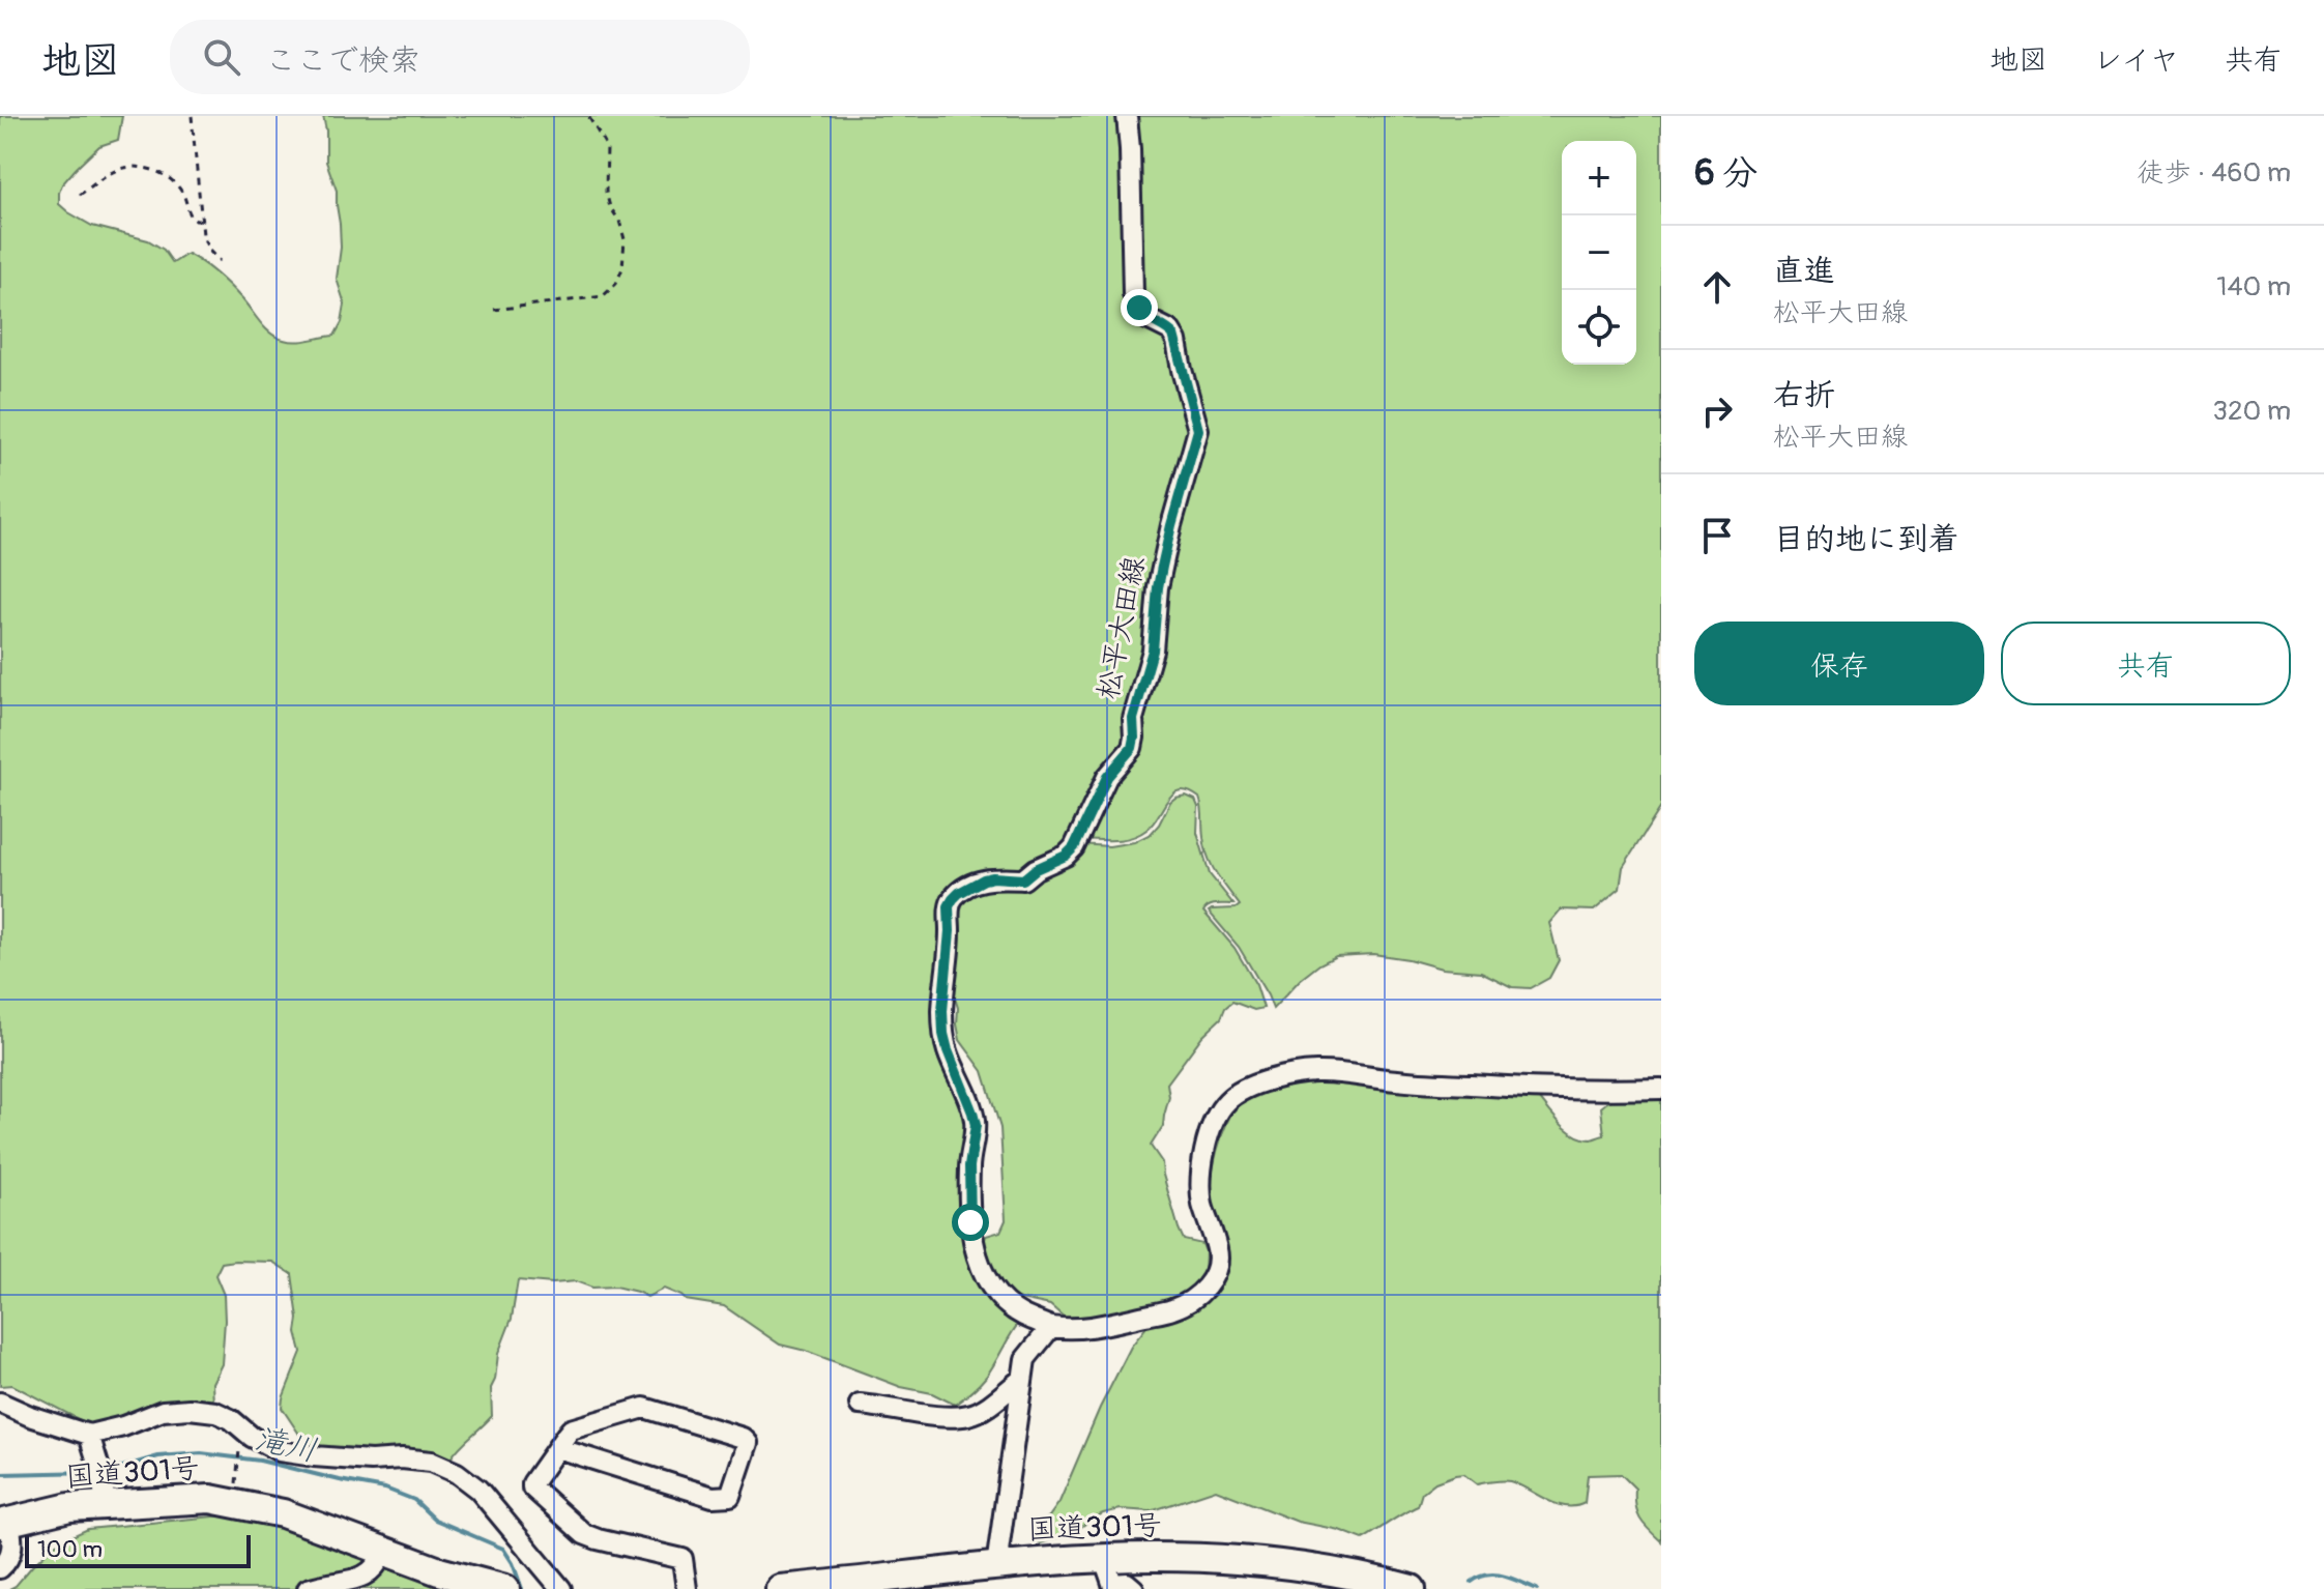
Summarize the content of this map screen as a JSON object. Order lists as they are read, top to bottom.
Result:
{
  "streets": {
    "highway": ["国道301号"],
    "street": ["松平大田線"]
  },
  "water": ["滝川"],
  "scale_bar": "100 m",
  "page": {
    "header": "地図",
    "search": "ここで検索",
    "nav": ["地図", "レイヤ", "共有"],
    "heading": ["6 分", "徒歩 · 460 m"],
    "map_buttons": ["+", "−"],
    "list": [
      ["直進", "松平大田線", "140 m"],
      ["右折", "松平大田線", "320 m"],
      "目的地に到着"
    ],
    "buttons": ["保存", "共有"],
    "scale": "100 m"
  }
}
